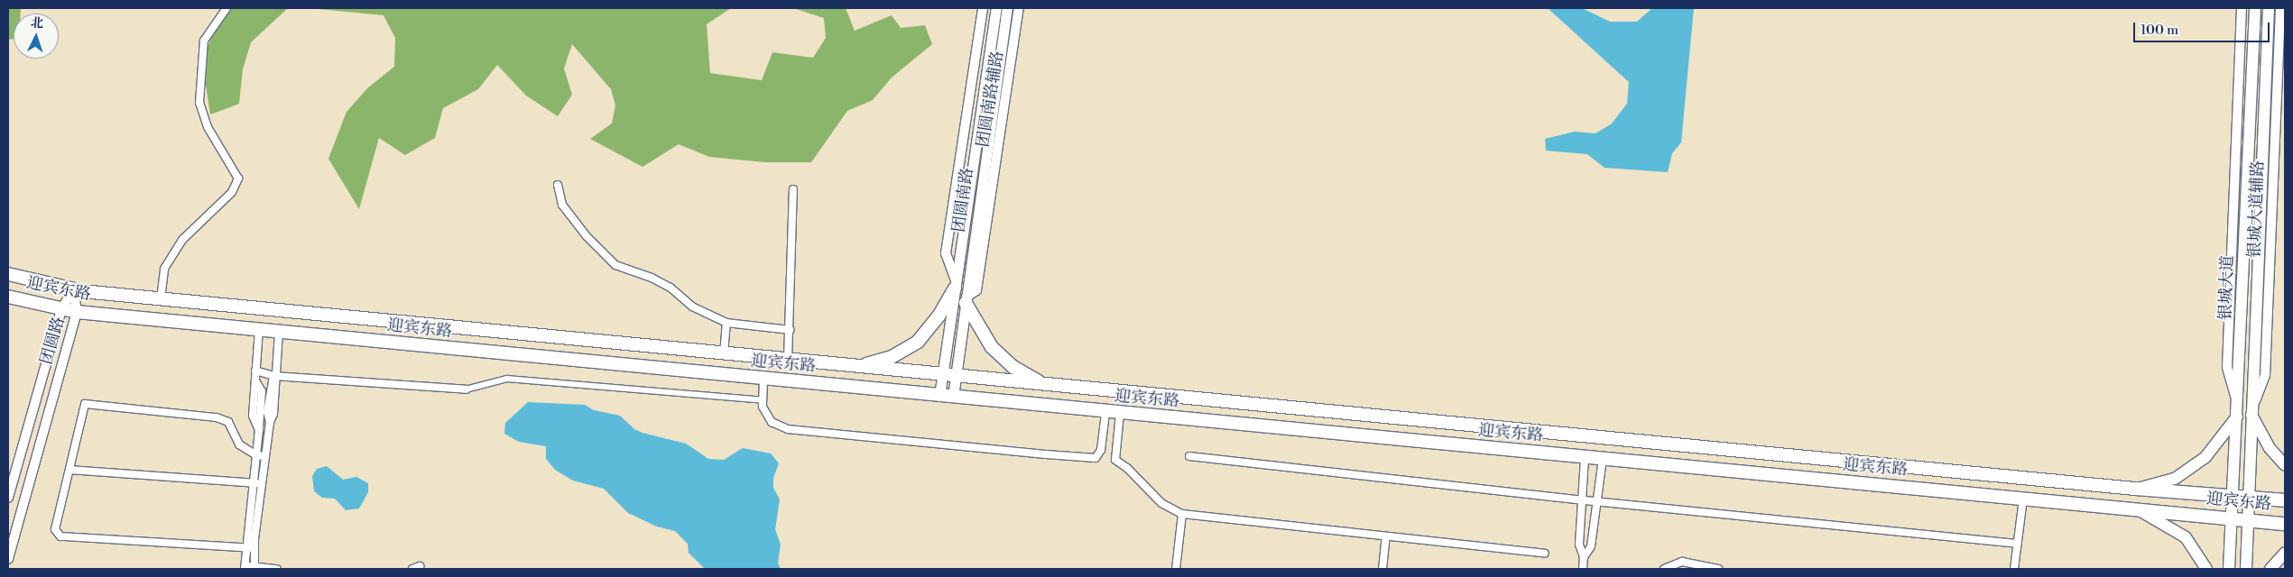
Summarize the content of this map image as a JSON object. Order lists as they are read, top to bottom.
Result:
{
  "streets": {
    "highway": ["迎宾东路"],
    "main road": ["团圆南路", "银城大道"],
    "street": ["团圆南路辅路", "银城大道辅路", "团圆路"]
  },
  "crossings": [
    ["团圆南路辅路", "团圆南路"],
    ["团圆南路", "迎宾东路"],
    ["银城大道辅路", "银城大道"],
    ["银城大道", "迎宾东路"],
    ["迎宾东路", "团圆路"]
  ],
  "scale_bar": "100 m",
  "north": "top"
}
